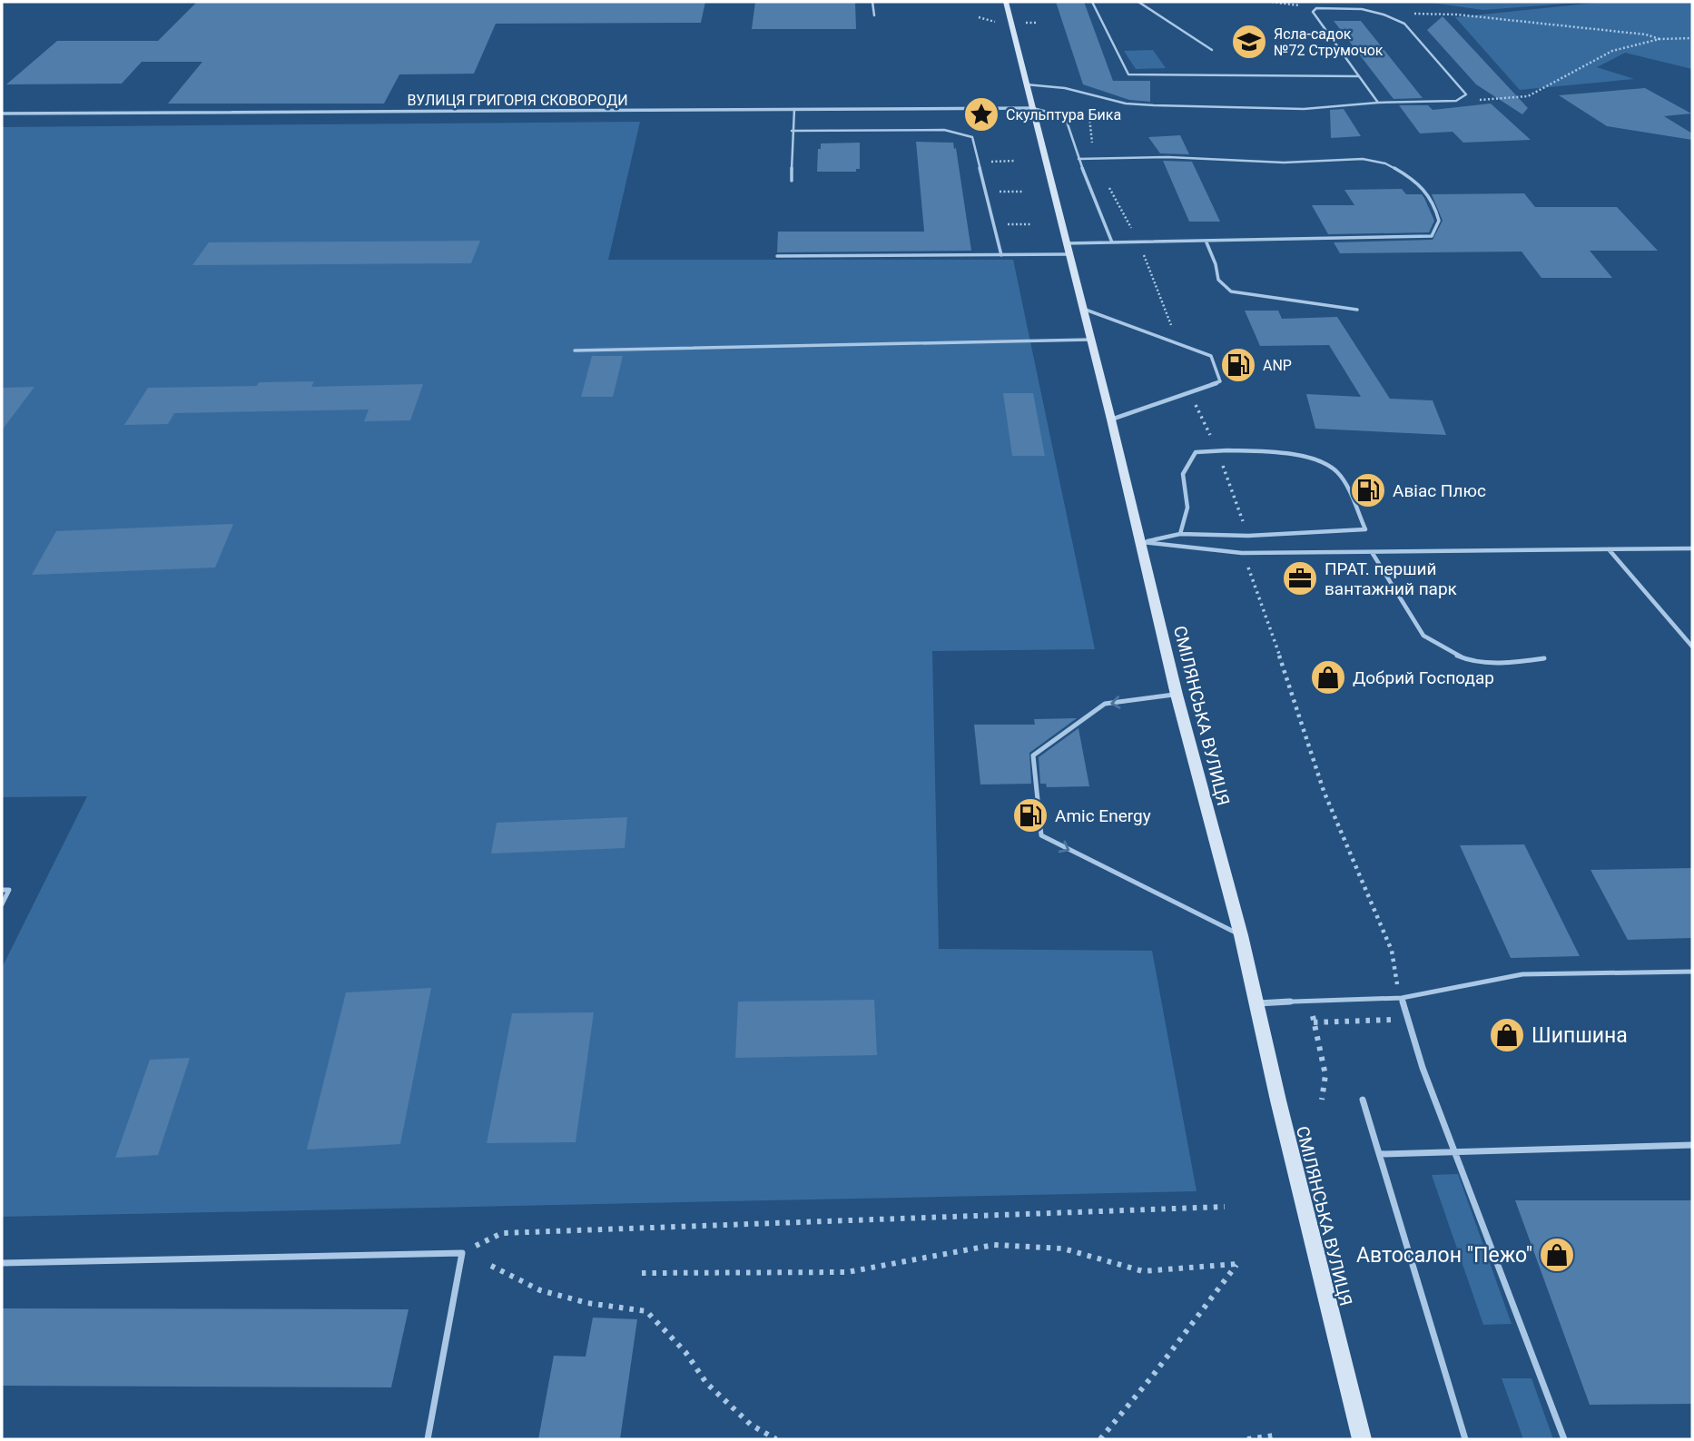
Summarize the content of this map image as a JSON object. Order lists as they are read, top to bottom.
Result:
{
  "streets": {
    "main road": ["СМІЛЯНСЬКА ВУЛИЦЯ"],
    "street": ["ВУЛИЦЯ ГРИГОРІЯ СКОВОРОДИ"]
  },
  "crossings": [
    ["ВУЛИЦЯ ГРИГОРІЯ СКОВОРОДИ", "СМІЛЯНСЬКА ВУЛИЦЯ"]
  ],
  "places": {
    "school or university": ["Ясла-садок №72 Струмочок"],
    "place": ["Cкульптура Бика"],
    "fuel station": ["ANP", "Авіас Плюс", "Amic Energy"],
    "office": ["ПРАТ. перший вантажний парк"],
    "shop": ["Добрий Господар", "Шипшина", "Автосалон \"Пежо\""]
  }
}
